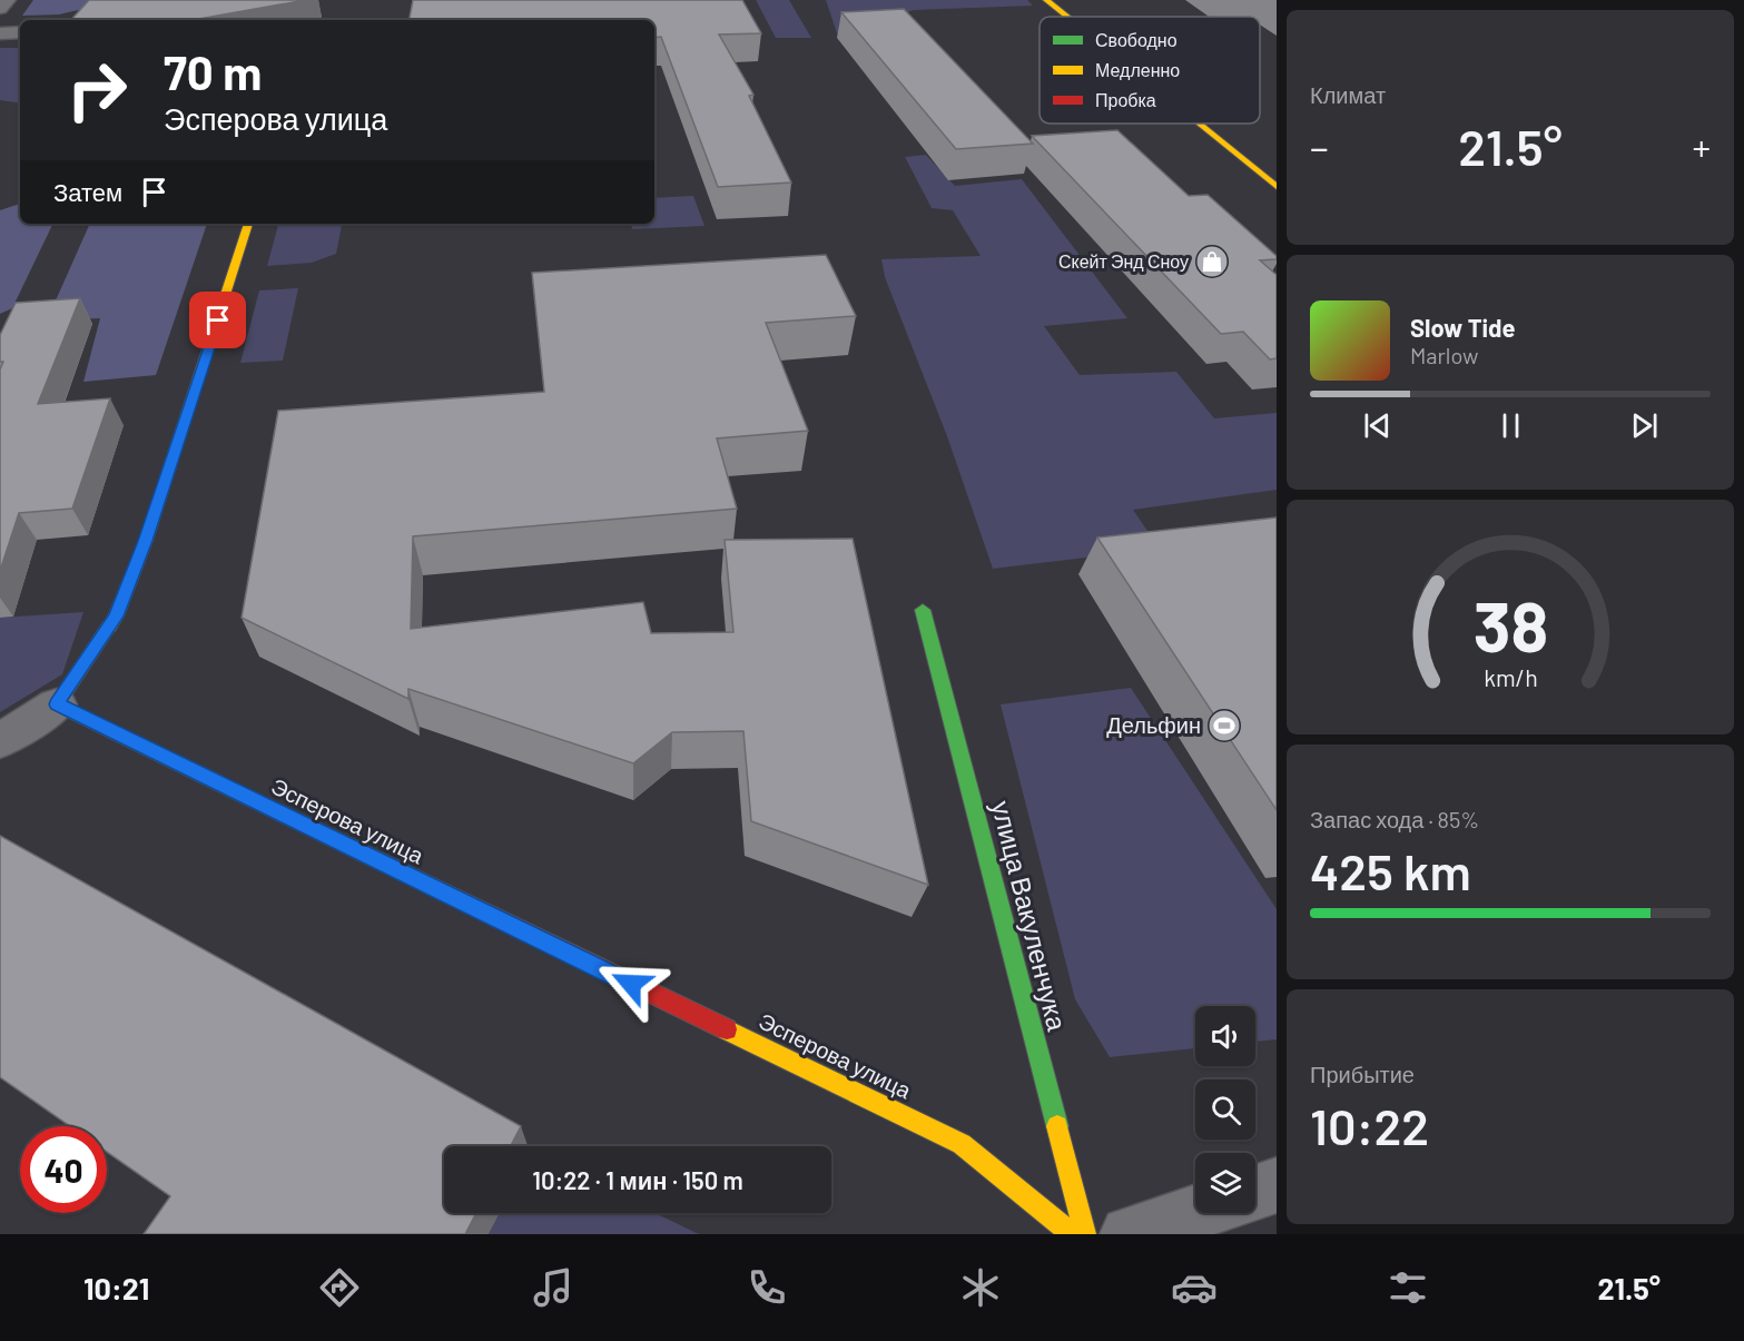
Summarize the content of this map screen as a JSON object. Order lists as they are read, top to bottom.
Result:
{
  "streets": {
    "street": ["Эсперова улица", "улица Вакуленчука"]
  },
  "places": {
    "shop": ["Скейт Энд Сноу"],
    "sports": ["Дельфин"]
  },
  "legend": ["Свободно", "Медленно", "Пробка"],
  "page": {
    "tile": [
      "Климат",
      ["Запас хода · 85%", "425 km"],
      ["Прибытие", "10:22"]
    ],
    "turn": ["70 m", "Эсперова улица"],
    "heat": ["−", "21.5°", "+"],
    "then": "Затем",
    "song": ["Slow Tide", "Marlow"],
    "limit": "40",
    "trip": "10:22 · 1 мин · 150 m",
    "tabs": ["10:21", "21.5°"],
    "gauge": ["38", "km/h"]
  }
}
